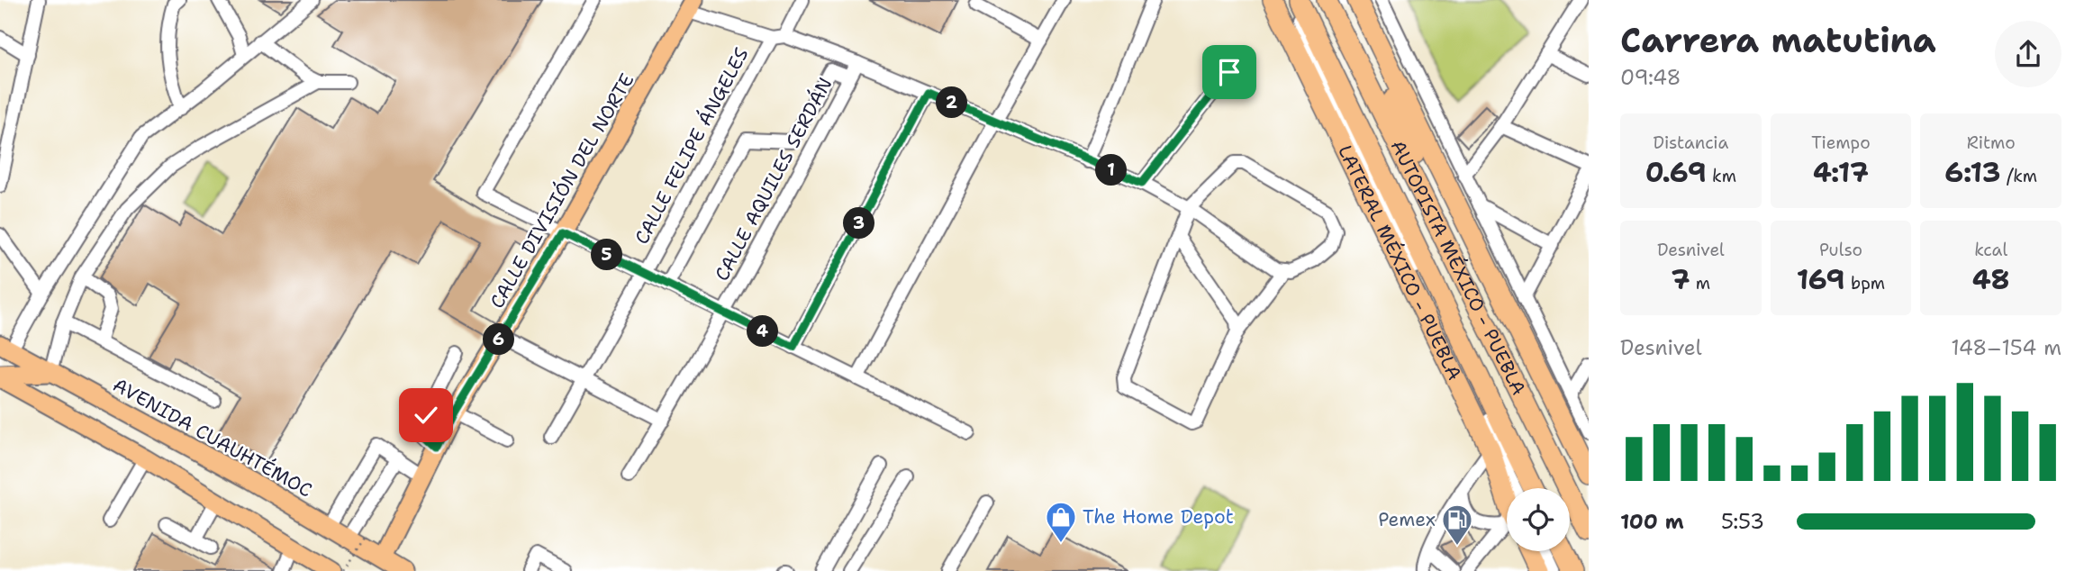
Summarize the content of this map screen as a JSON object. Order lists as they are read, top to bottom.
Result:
{
  "streets": {
    "highway": ["LATERAL MÉXICO - PUEBLA", "AUTOPISTA MÉXICO - PUEBLA"],
    "main road": ["CALLE DIVISIÓN DEL NORTE", "AVENIDA CUAUHTÉMOC"],
    "street": ["CALLE FELIPE ÁNGELES", "CALLE AQUILES SERDÁN"]
  },
  "crossings": [
    ["CALLE DIVISIÓN DEL NORTE", "AVENIDA CUAUHTÉMOC"]
  ],
  "places": {
    "shop": ["The Home Depot"],
    "fuel station": ["Pemex"]
  },
  "page": {
    "heading": ["Carrera matutina", "09:48"],
    "pins": [
      "2",
      "1",
      "3",
      "5",
      "4",
      "6"
    ],
    "stats": [
      ["Distancia", "0.69 km"],
      ["Tiempo", "4:17"],
      ["Ritmo", "6:13 /km"],
      ["Desnivel", "7 m"],
      ["Pulso", "169 bpm"],
      ["kcal", "48"]
    ],
    "chart": ["Desnivel", "148–154 m"],
    "list": [
      {
        "name": "100 m",
        "note": "5:53"
      }
    ]
  }
}
